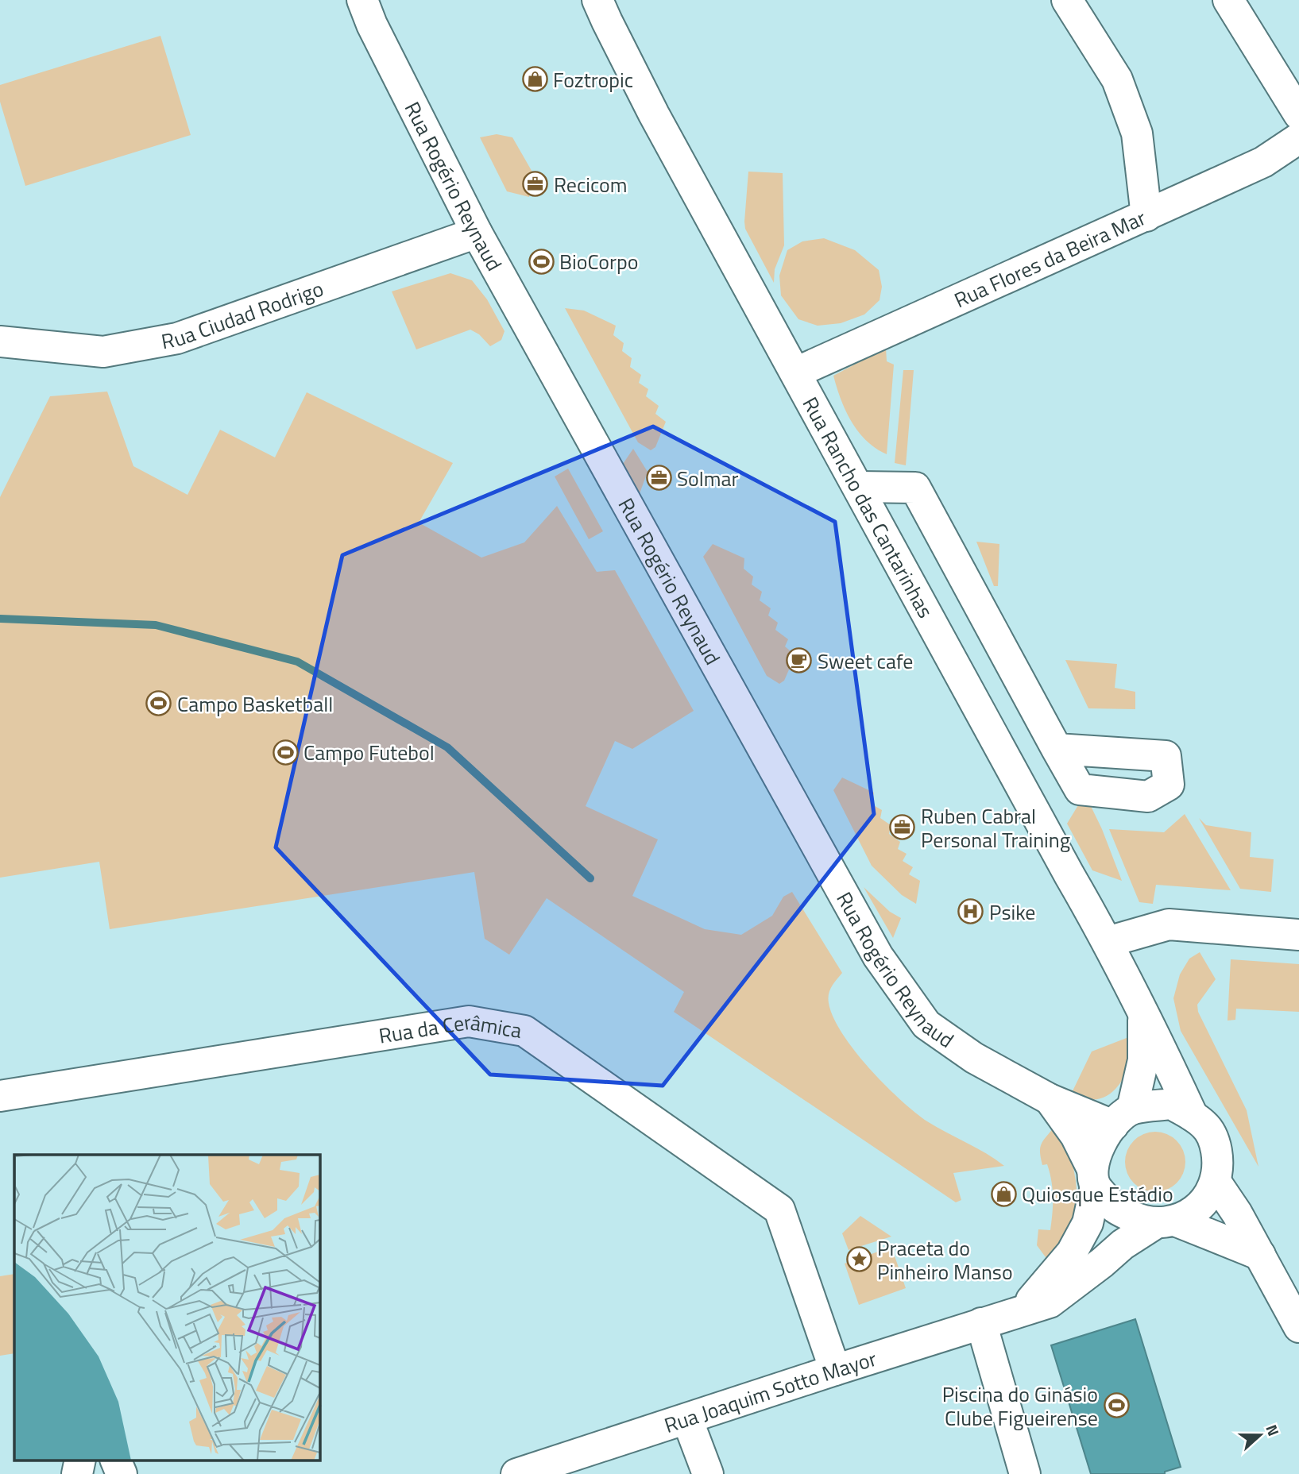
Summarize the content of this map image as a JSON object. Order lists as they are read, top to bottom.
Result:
{
  "streets": {
    "street": [
      "Rua Rogério Reynaud",
      "Rua Flores da Beira Mar",
      "Rua Ciudad Rodrigo",
      "Rua Rancho das Cantarinhas",
      "Rua da Cerâmica",
      "Rua Joaquim Sotto Mayor"
    ]
  },
  "crossings": [
    ["Rua Rogério Reynaud", "Rua Ciudad Rodrigo"],
    ["Rua Rogério Reynaud", "Rua Rancho das Cantarinhas"],
    ["Rua Rogério Reynaud", "Rua Joaquim Sotto Mayor"],
    ["Rua Flores da Beira Mar", "Rua Rancho das Cantarinhas"],
    ["Rua Rancho das Cantarinhas", "Rua Joaquim Sotto Mayor"],
    ["Rua da Cerâmica", "Rua Joaquim Sotto Mayor"]
  ],
  "places": {
    "shop": ["Foztropic", "Quiosque Estádio"],
    "office": ["Recicom", "Solmar", "Ruben Cabral Personal Training"],
    "sports": [
      "BioCorpo",
      "Campo Basketball",
      "Campo Futebol",
      "Piscina do Ginásio Clube Figueirense"
    ],
    "cafe": ["Sweet cafe"],
    "hospital": ["Psike"],
    "place": ["Praceta do Pinheiro Manso"]
  },
  "north": "right"
}
